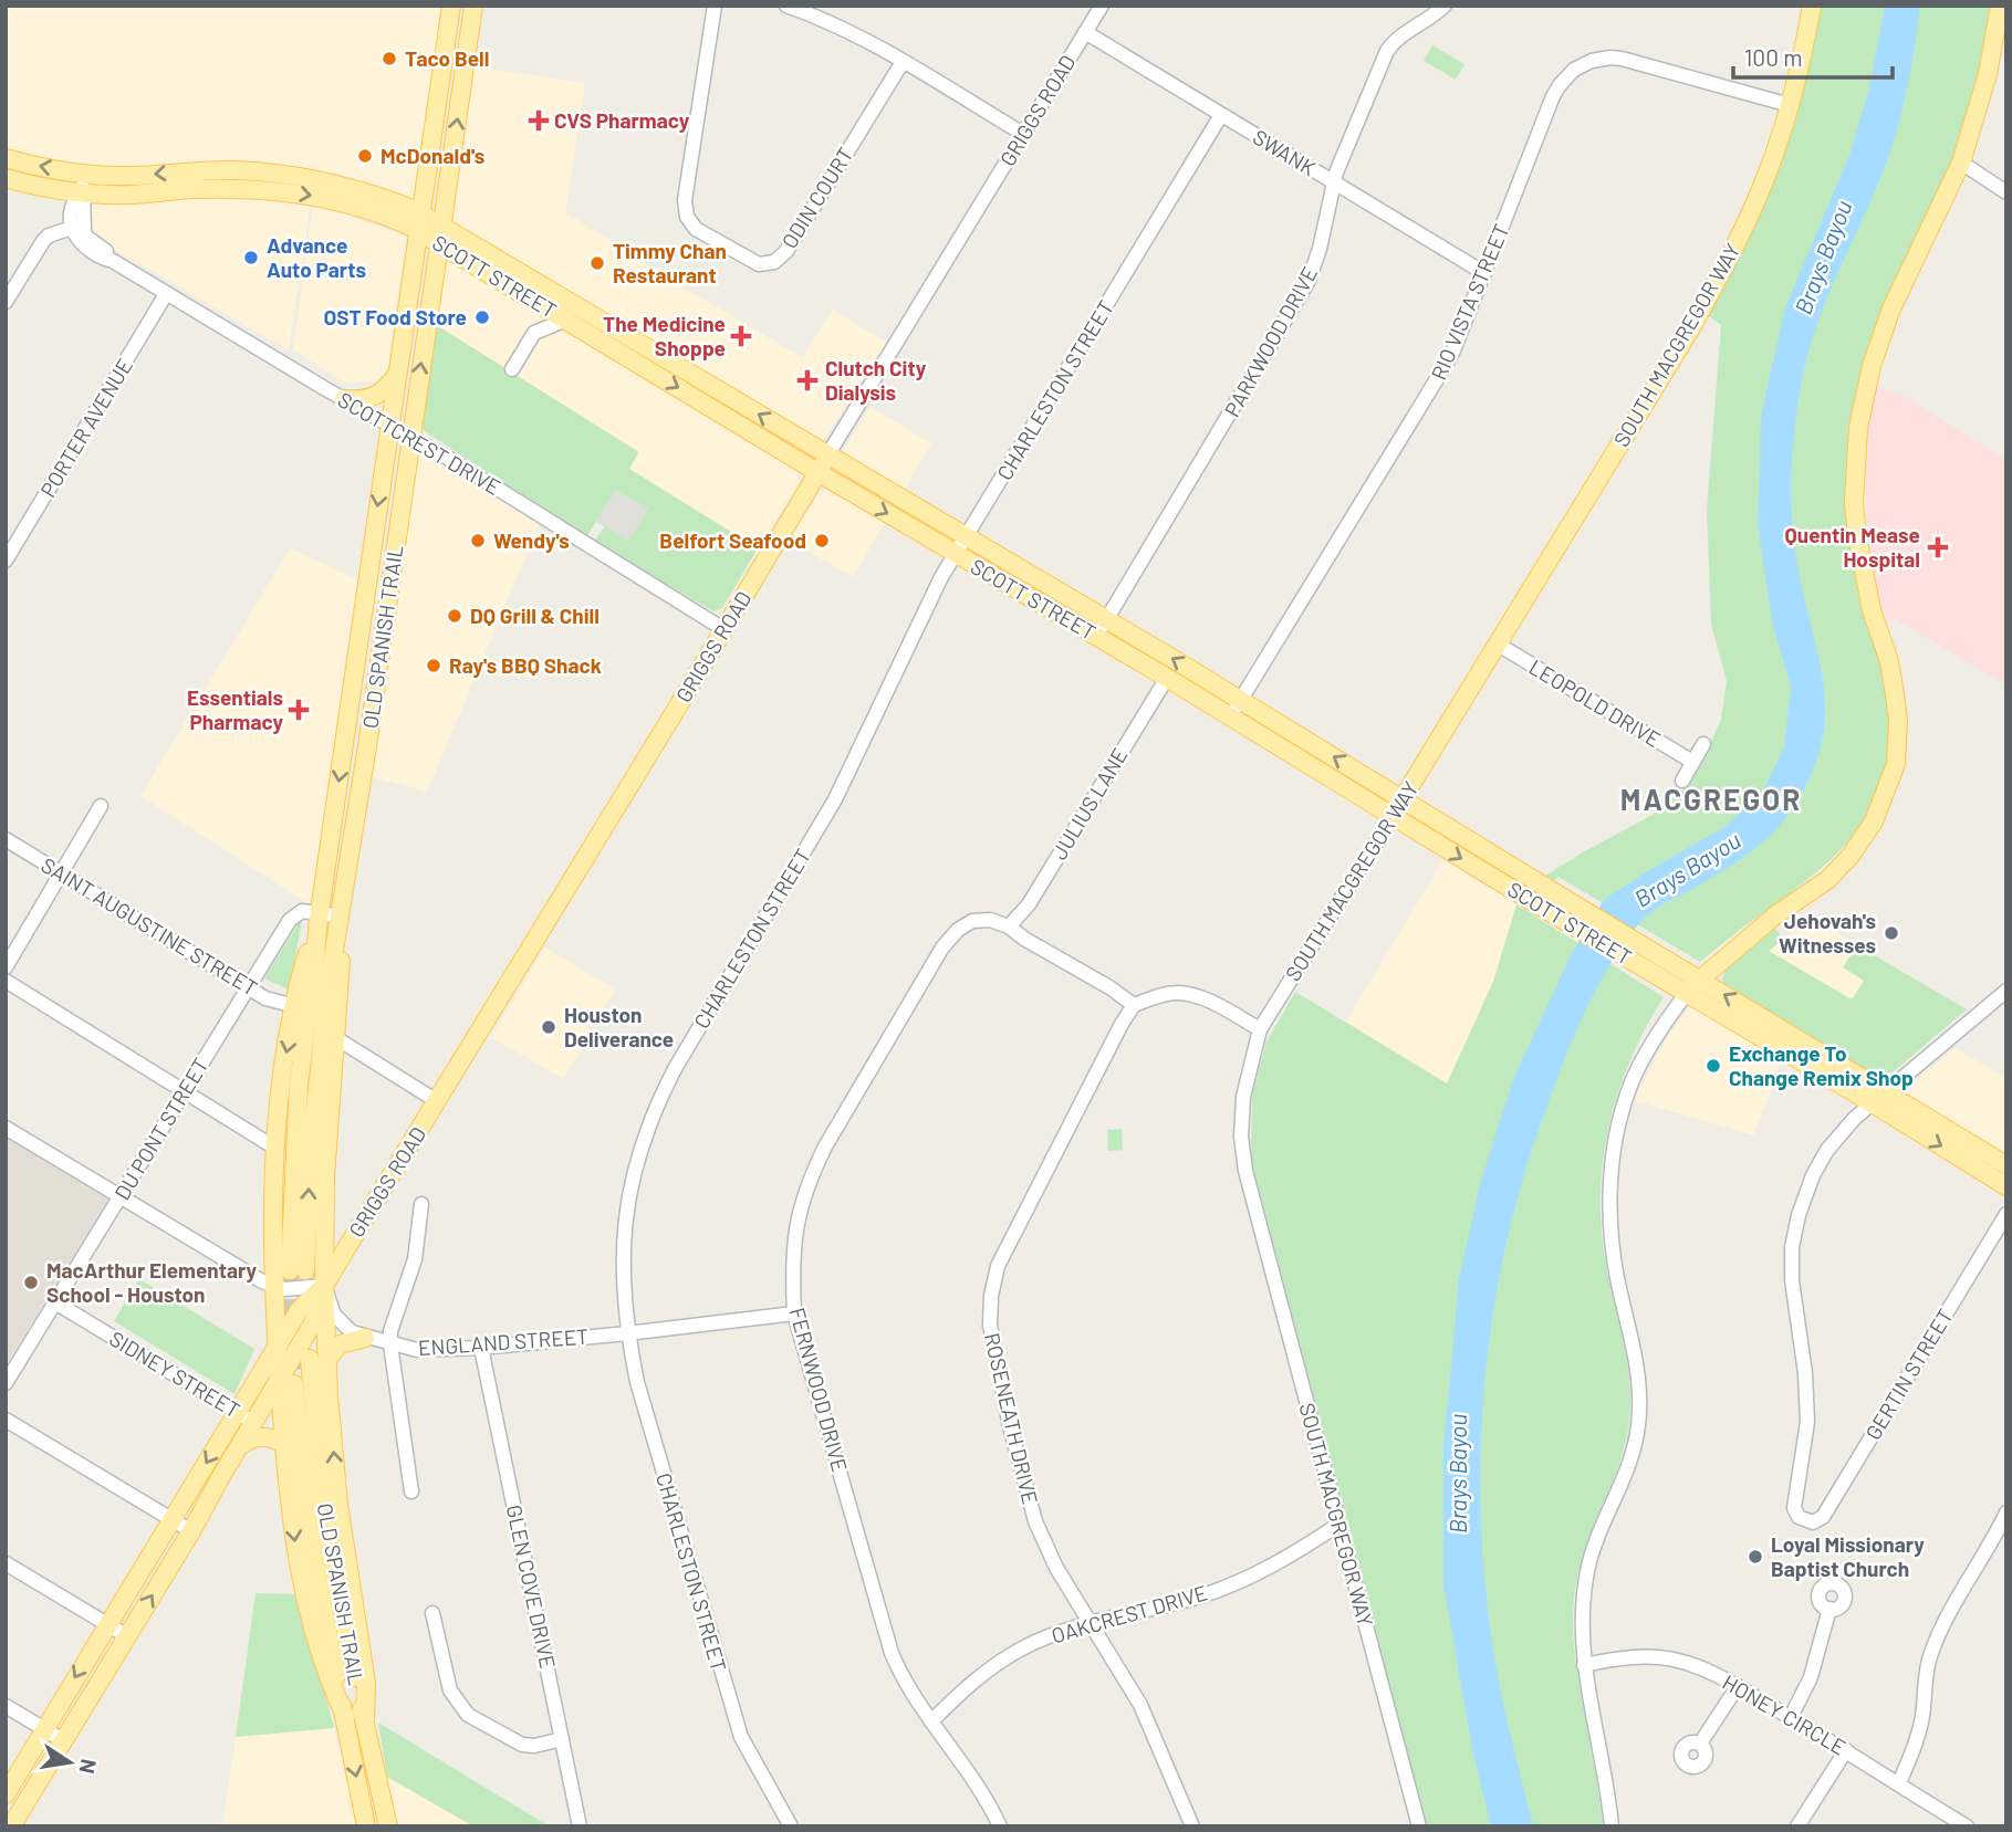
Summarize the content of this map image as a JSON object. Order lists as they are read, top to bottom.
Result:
{
  "streets": {
    "main road": [
      "GRIGGS ROAD",
      "SCOTT STREET",
      "SOUTH MACGREGOR WAY",
      "OLD SPANISH TRAIL"
    ],
    "street": [
      "SWANK",
      "ODIN COURT",
      "RIO VISTA STREET",
      "PARKWOOD DRIVE",
      "CHARLESTON STREET",
      "PORTER AVENUE",
      "SCOTTCREST DRIVE",
      "LEOPOLD DRIVE",
      "JULIUS LANE",
      "SAINT AUGUSTINE STREET",
      "DU PONT STREET",
      "ENGLAND STREET",
      "SIDNEY STREET",
      "GERTIN STREET",
      "FERNWOOD DRIVE",
      "ROSENEATH DRIVE",
      "GLEN COVE DRIVE",
      "OAKCREST DRIVE",
      "HONEY CIRCLE"
    ]
  },
  "crossings": [
    ["GRIGGS ROAD", "SWANK"],
    ["GRIGGS ROAD", "SCOTT STREET"],
    ["GRIGGS ROAD", "SCOTTCREST DRIVE"],
    ["GRIGGS ROAD", "OLD SPANISH TRAIL"],
    ["GRIGGS ROAD", "ENGLAND STREET"],
    ["GRIGGS ROAD", "SIDNEY STREET"],
    ["SWANK", "RIO VISTA STREET"],
    ["SWANK", "PARKWOOD DRIVE"],
    ["SWANK", "CHARLESTON STREET"],
    ["SCOTT STREET", "RIO VISTA STREET"],
    ["SCOTT STREET", "PARKWOOD DRIVE"],
    ["SCOTT STREET", "SOUTH MACGREGOR WAY"],
    ["SCOTT STREET", "CHARLESTON STREET"],
    ["SCOTT STREET", "SCOTTCREST DRIVE"],
    ["SCOTT STREET", "OLD SPANISH TRAIL"],
    ["SCOTT STREET", "JULIUS LANE"],
    ["SCOTT STREET", "GERTIN STREET"],
    ["RIO VISTA STREET", "SOUTH MACGREGOR WAY"],
    ["SOUTH MACGREGOR WAY", "LEOPOLD DRIVE"],
    ["SOUTH MACGREGOR WAY", "OAKCREST DRIVE"],
    ["CHARLESTON STREET", "ENGLAND STREET"],
    ["PORTER AVENUE", "SCOTTCREST DRIVE"],
    ["SCOTTCREST DRIVE", "OLD SPANISH TRAIL"],
    ["OLD SPANISH TRAIL", "DU PONT STREET"],
    ["JULIUS LANE", "FERNWOOD DRIVE"],
    ["SAINT AUGUSTINE STREET", "DU PONT STREET"],
    ["DU PONT STREET", "SIDNEY STREET"],
    ["ENGLAND STREET", "FERNWOOD DRIVE"],
    ["ENGLAND STREET", "GLEN COVE DRIVE"],
    ["FERNWOOD DRIVE", "OAKCREST DRIVE"],
    ["ROSENEATH DRIVE", "OAKCREST DRIVE"]
  ],
  "districts": ["MACGREGOR"],
  "water": ["Brays Bayou"],
  "places": {
    "other": [
      "Taco Bell",
      "McDonald's",
      "Advance Auto Parts",
      "Timmy Chan Restaurant",
      "OST Food Store",
      "Wendy's",
      "Belfort Seafood",
      "DQ Grill & Chill",
      "Ray's BBQ Shack",
      "Jehovah's Witnesses",
      "Houston Deliverance",
      "Exchange To Change Remix Shop",
      "MacArthur Elementary School - Houston",
      "Loyal Missionary Baptist Church"
    ],
    "health": [
      "CVS Pharmacy",
      "The Medicine Shoppe",
      "Clutch City Dialysis",
      "Quentin Mease Hospital",
      "Essentials Pharmacy"
    ]
  },
  "scale_bar": "100 m",
  "north": "right"
}
